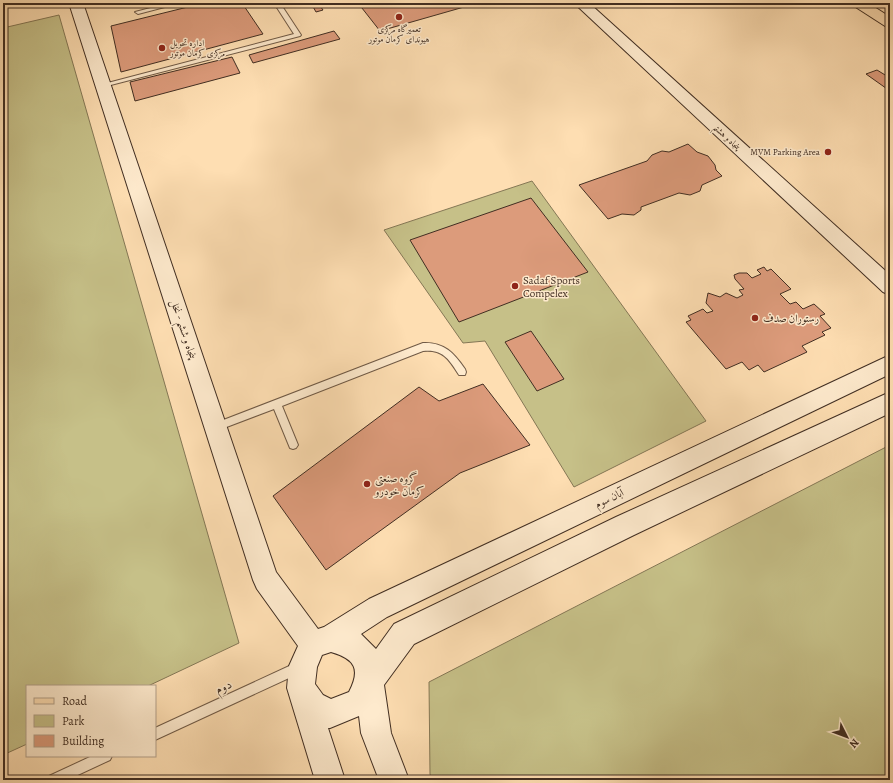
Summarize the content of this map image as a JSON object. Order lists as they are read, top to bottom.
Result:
{
  "streets": {
    "street": ["پنجاه و هشتم", "پنجاه و ششم - نخل", "آبان سوم"],
    "lane": ["دوم"]
  },
  "crossings": [
    ["پنجاه و ششم - نخل", "آبان سوم"],
    ["پنجاه و ششم - نخل", "دوم"],
    ["آبان سوم", "دوم"]
  ],
  "places": [
    "تعمیرگاه مرکزی هیوندای کرمان موتور",
    "اداره تحویل مرکزی کرمان موتور",
    "MVM Parking Area",
    "Sadaf Sports Compelex",
    "رستوران صدف",
    "گروه صنعتی کرمان خودرو"
  ],
  "legend": ["Road", "Park", "Building"],
  "north": "bottom right"
}
